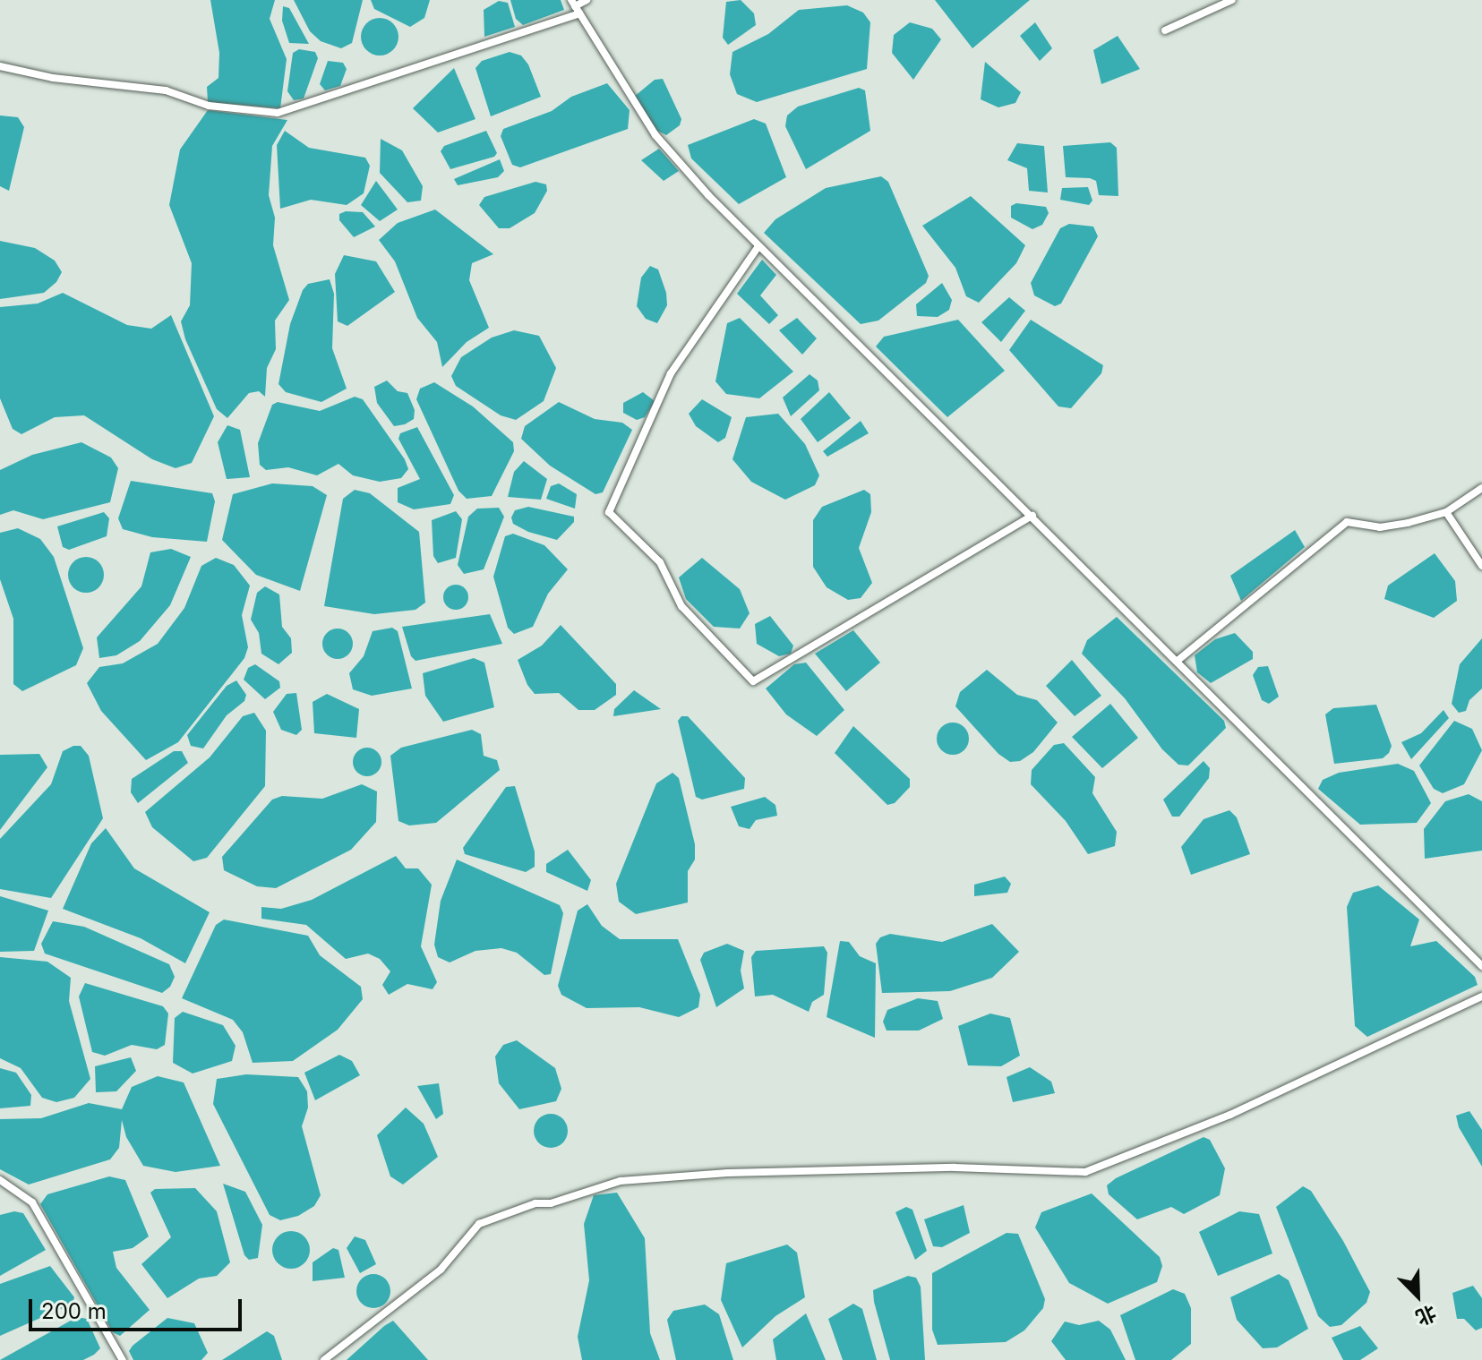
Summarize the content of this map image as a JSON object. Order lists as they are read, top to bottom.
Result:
{
  "scale_bar": "200 m",
  "north": "bottom right"
}
